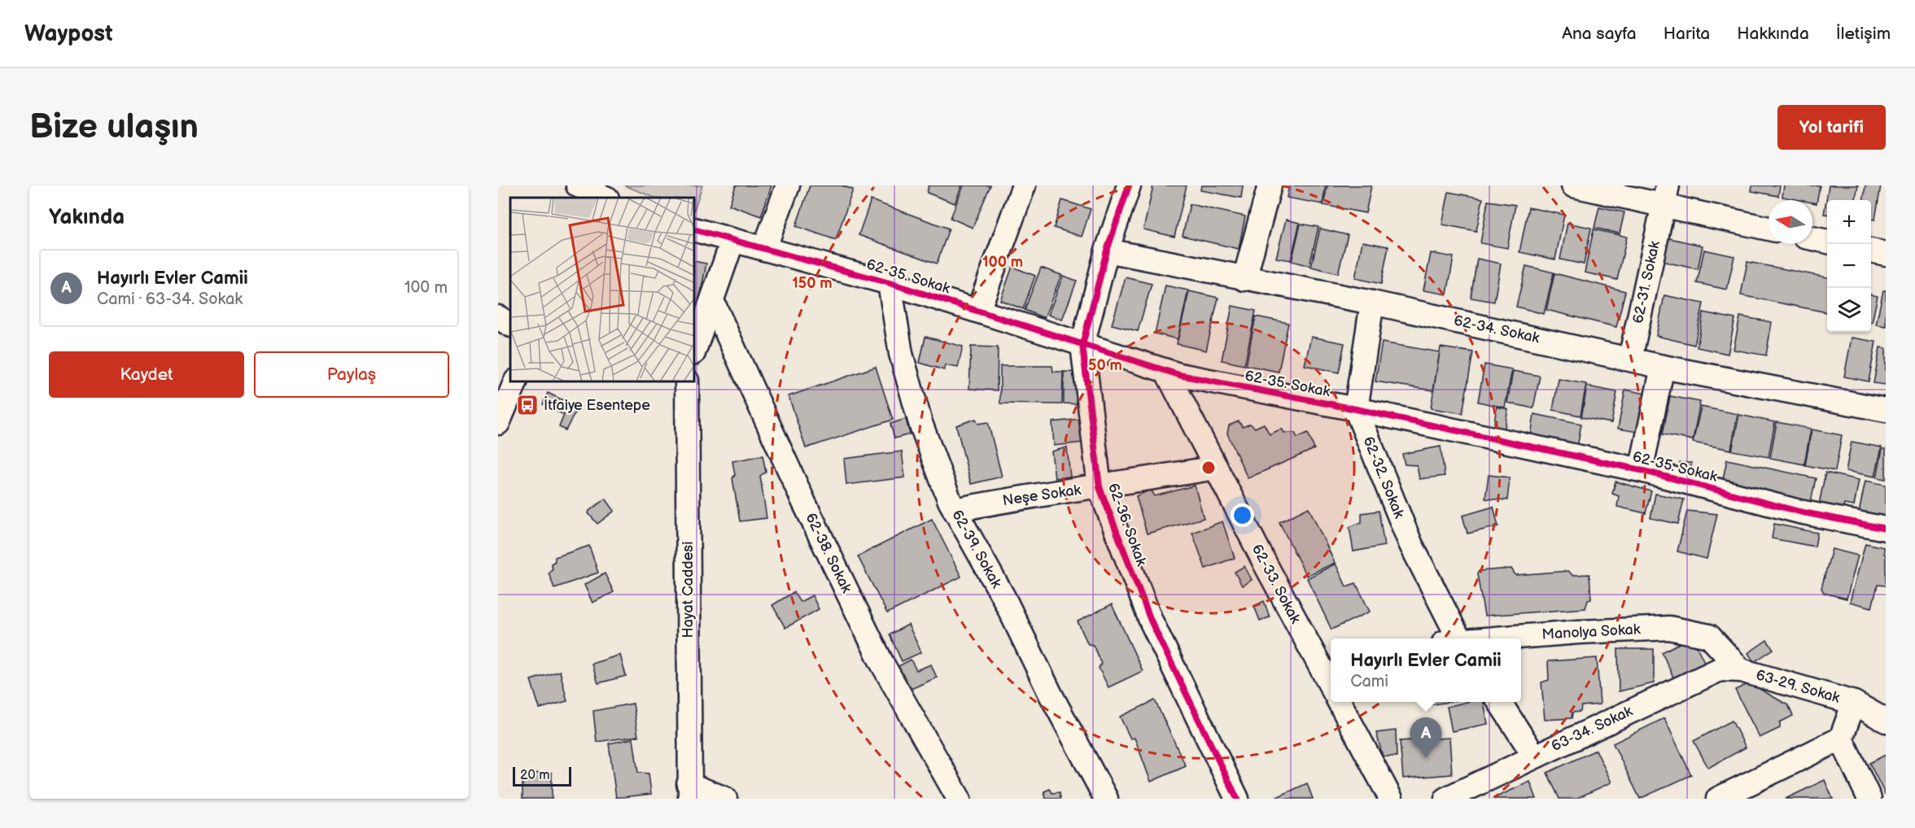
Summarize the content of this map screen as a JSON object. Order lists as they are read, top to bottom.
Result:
{
  "streets": {
    "street": [
      "62-35. Sokak",
      "62-31. Sokak",
      "62-34. Sokak",
      "62-32. Sokak",
      "Neşe Sokak",
      "62-36. Sokak",
      "62-39. Sokak",
      "62-38. Sokak",
      "62-33. Sokak",
      "Hayat Caddesi",
      "Manolya Sokak",
      "63-29. Sokak",
      "63-34. Sokak"
    ]
  },
  "crossings": [
    ["62-35. Sokak", "62-32. Sokak"],
    ["62-35. Sokak", "62-36. Sokak"],
    ["62-35. Sokak", "62-39. Sokak"],
    ["62-35. Sokak", "62-33. Sokak"],
    ["62-31. Sokak", "62-34. Sokak"],
    ["62-34. Sokak", "62-36. Sokak"],
    ["Neşe Sokak", "62-36. Sokak"],
    ["Neşe Sokak", "62-39. Sokak"],
    ["Neşe Sokak", "62-33. Sokak"],
    ["Manolya Sokak", "63-29. Sokak"],
    ["63-29. Sokak", "63-34. Sokak"]
  ],
  "places": {
    "bus stop": ["İtfaiye Esentepe"]
  },
  "scale_bar": "20 m",
  "north": "left",
  "page": {
    "header": "Waypost",
    "nav": [
      "Ana sayfa",
      "Harita",
      "Hakkında",
      "İletişim"
    ],
    "buttons": [
      "Yol tarifi",
      ["Kaydet", "Paylaş"]
    ],
    "title": "Bize ulaşın",
    "heading": "Yakında",
    "map_buttons": ["+", "−"],
    "list": [
      {
        "mark": "A",
        "name": "Hayırlı Evler Camii",
        "note": "Cami · 63-34. Sokak",
        "value": "100 m"
      }
    ],
    "popup": ["Hayırlı Evler Camii", "Cami"],
    "pins": "A",
    "scale": "20 m"
  },
  "rings": ["100 m", "150 m", "50 m"]
}
